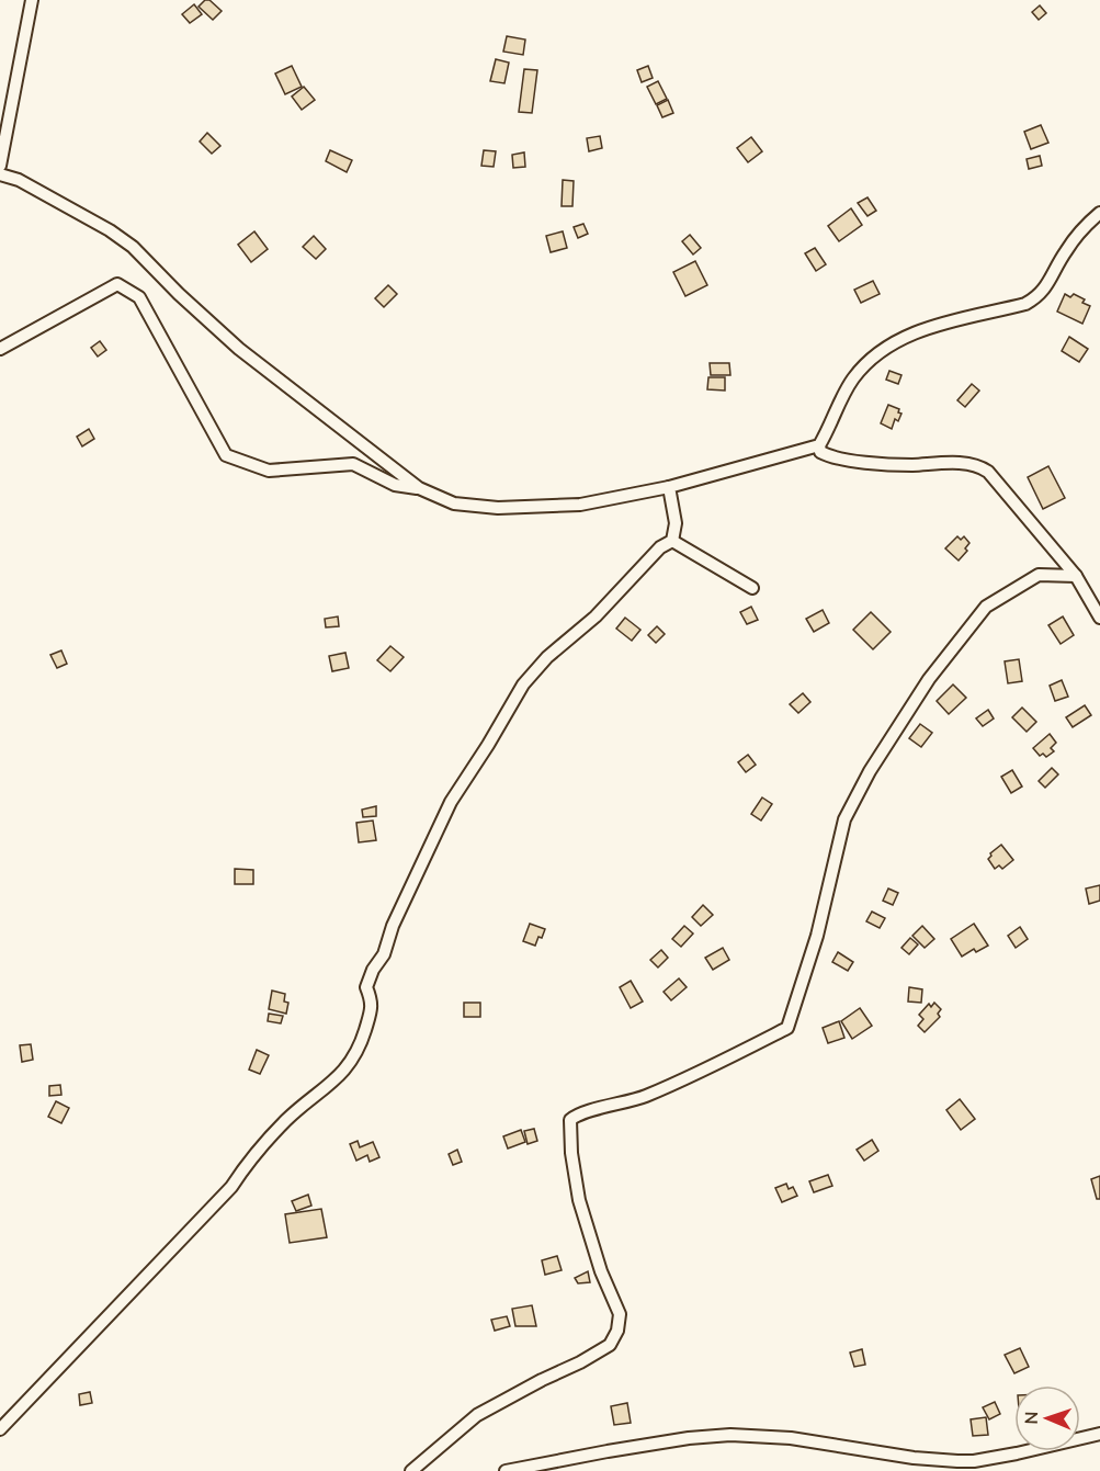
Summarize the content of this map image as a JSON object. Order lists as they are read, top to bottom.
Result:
{
  "north": "left"
}
